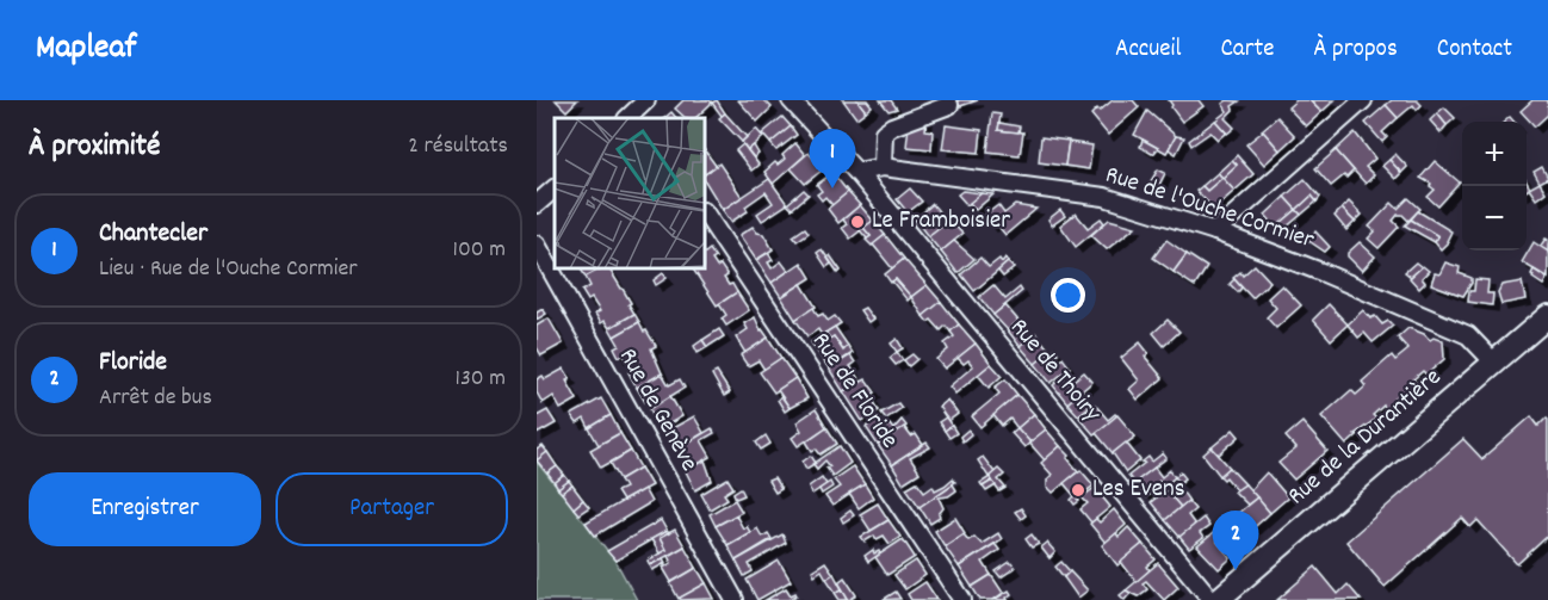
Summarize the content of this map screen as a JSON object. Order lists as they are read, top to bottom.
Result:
{
  "streets": {
    "street": [
      "Rue de l'Ouche Cormier",
      "Rue de Thoiry",
      "Rue de Floride",
      "Rue de Genève",
      "Rue de la Durantière"
    ]
  },
  "crossings": [
    ["Rue de l'Ouche Cormier", "Rue de Thoiry"],
    ["Rue de l'Ouche Cormier", "Rue de la Durantière"]
  ],
  "places": ["Le Framboisier", "Les Evens"],
  "page": {
    "header": "Mapleaf",
    "nav": [
      "Accueil",
      "Carte",
      "À propos",
      "Contact"
    ],
    "heading": ["À proximité", "2 résultats"],
    "map_buttons": ["+", "−"],
    "pins": ["1", "2"],
    "list": [
      {
        "mark": "1",
        "name": "Chantecler",
        "note": "Lieu · Rue de l'Ouche Cormier",
        "value": "100 m"
      },
      {
        "mark": "2",
        "name": "Floride",
        "note": "Arrêt de bus",
        "value": "130 m"
      }
    ],
    "buttons": ["Enregistrer", "Partager"]
  }
}
